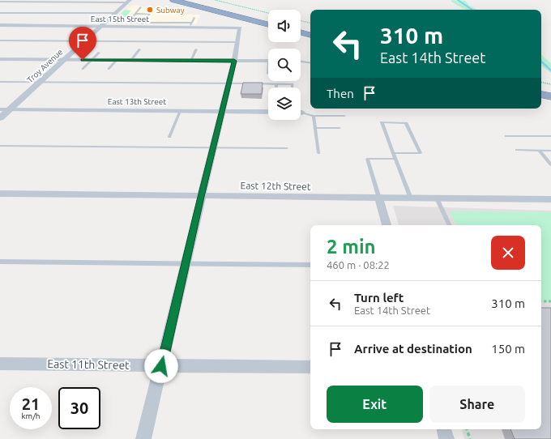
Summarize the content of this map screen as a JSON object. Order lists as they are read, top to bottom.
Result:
{
  "streets": {
    "street": [
      "East 15th Street",
      "Troy Avenue",
      "East 13th Street",
      "East 12th Street",
      "East 11th Street"
    ]
  },
  "crossings": [
    ["East 15th Street", "Troy Avenue"],
    ["Troy Avenue", "East 13th Street"]
  ],
  "places": ["Subway"],
  "page": {
    "turn": ["310 m", "East 14th Street"],
    "then": "Then",
    "heading": ["2 min", "460 m · 08:22"],
    "list": [
      {
        "name": "Turn left",
        "note": "East 14th Street",
        "value": "310 m"
      },
      {
        "name": "Arrive at destination",
        "value": "150 m"
      }
    ],
    "buttons": ["Exit", "Share"],
    "speed": "21 km/h",
    "limit": "30"
  }
}
